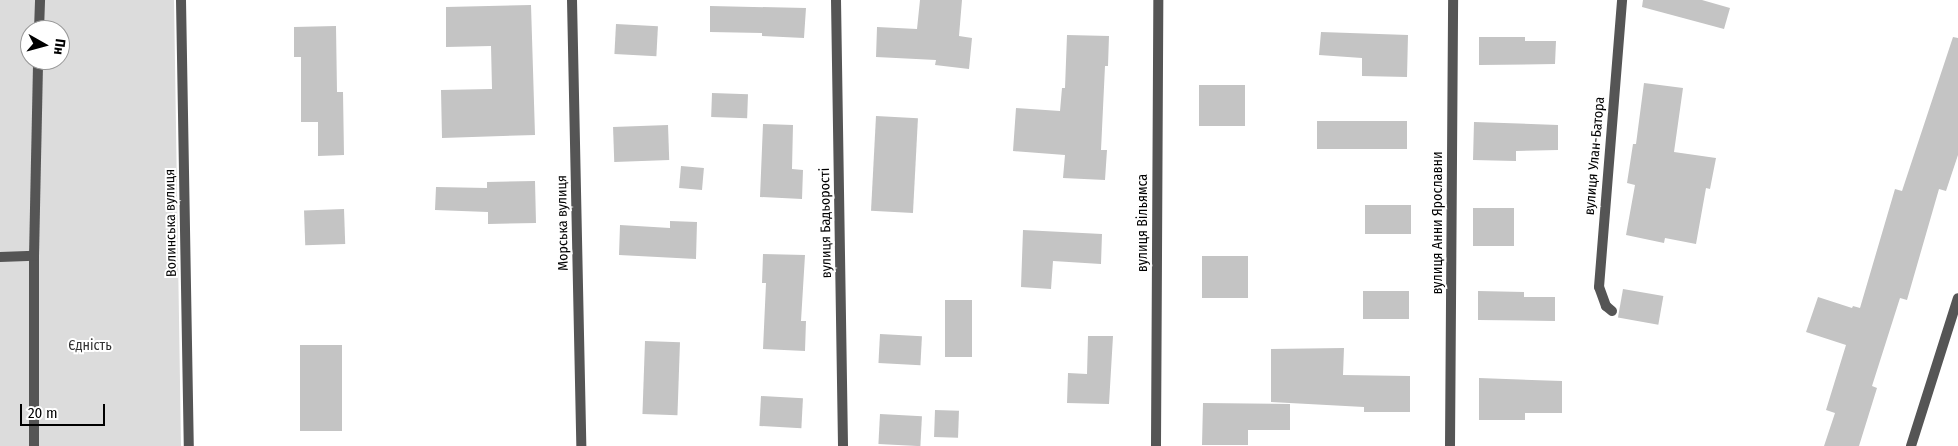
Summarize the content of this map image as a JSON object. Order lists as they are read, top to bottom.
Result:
{
  "streets": {
    "street": [
      "вулиця Улан-Батора",
      "Волинська вулиця",
      "Морська вулиця",
      "вулиця Бадьорості",
      "вулиця Вільямса",
      "вулиця Анни Ярославни"
    ]
  },
  "parks": ["Єдність"],
  "scale_bar": "20 m",
  "north": "right"
}
